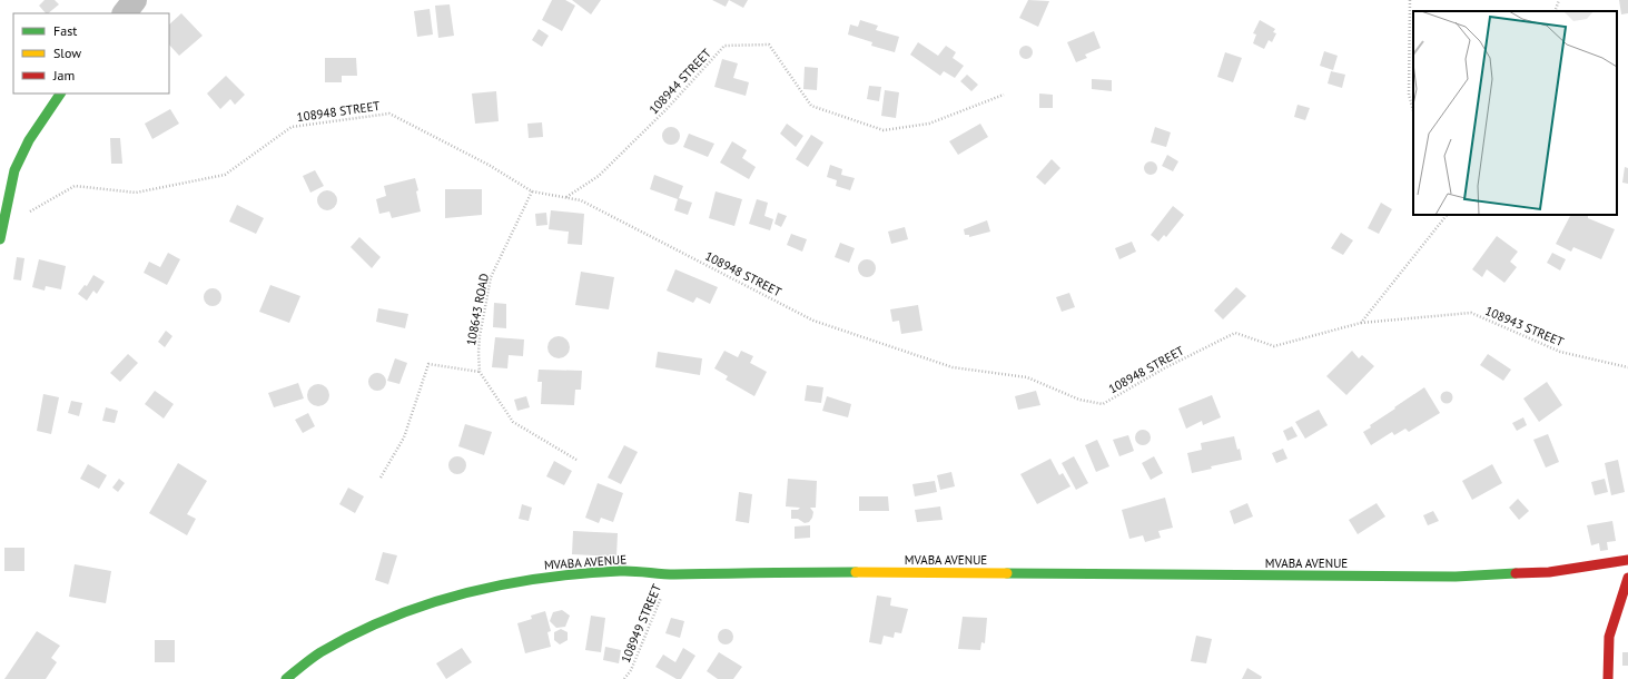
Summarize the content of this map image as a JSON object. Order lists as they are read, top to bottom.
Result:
{
  "streets": {
    "street": ["MVABA AVENUE"],
    "path": [
      "108944 STREET",
      "108948 STREET",
      "108643 ROAD",
      "108943 STREET",
      "108949 STREET"
    ]
  },
  "crossings": [
    ["108944 STREET", "108948 STREET"],
    ["108948 STREET", "108643 ROAD"],
    ["108948 STREET", "108943 STREET"],
    ["MVABA AVENUE", "108949 STREET"]
  ],
  "legend": ["Fast", "Slow", "Jam"]
}
